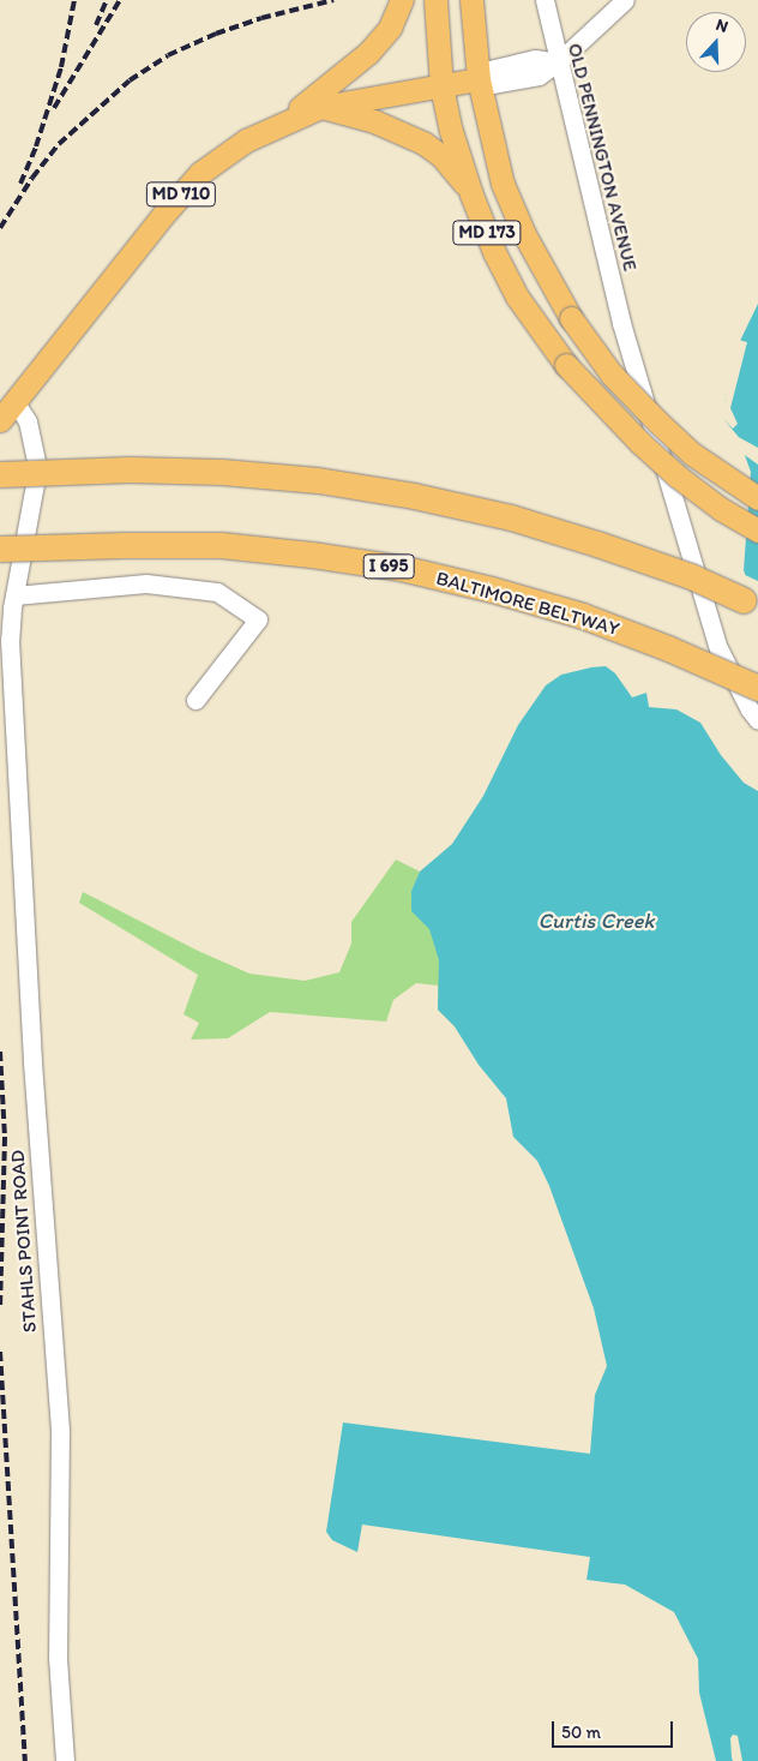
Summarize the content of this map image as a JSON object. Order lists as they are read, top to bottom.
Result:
{
  "streets": {
    "highway": ["I 695", "BALTIMORE BELTWAY"],
    "main road": ["MD 710", "MD 173"],
    "street": ["OLD PENNINGTON AVENUE", "STAHLS POINT ROAD"]
  },
  "crossings": [
    ["MD 710", "MD 173"],
    ["MD 710", "STAHLS POINT ROAD"]
  ],
  "water": ["Curtis Creek"],
  "scale_bar": "50 m",
  "north": "top"
}
